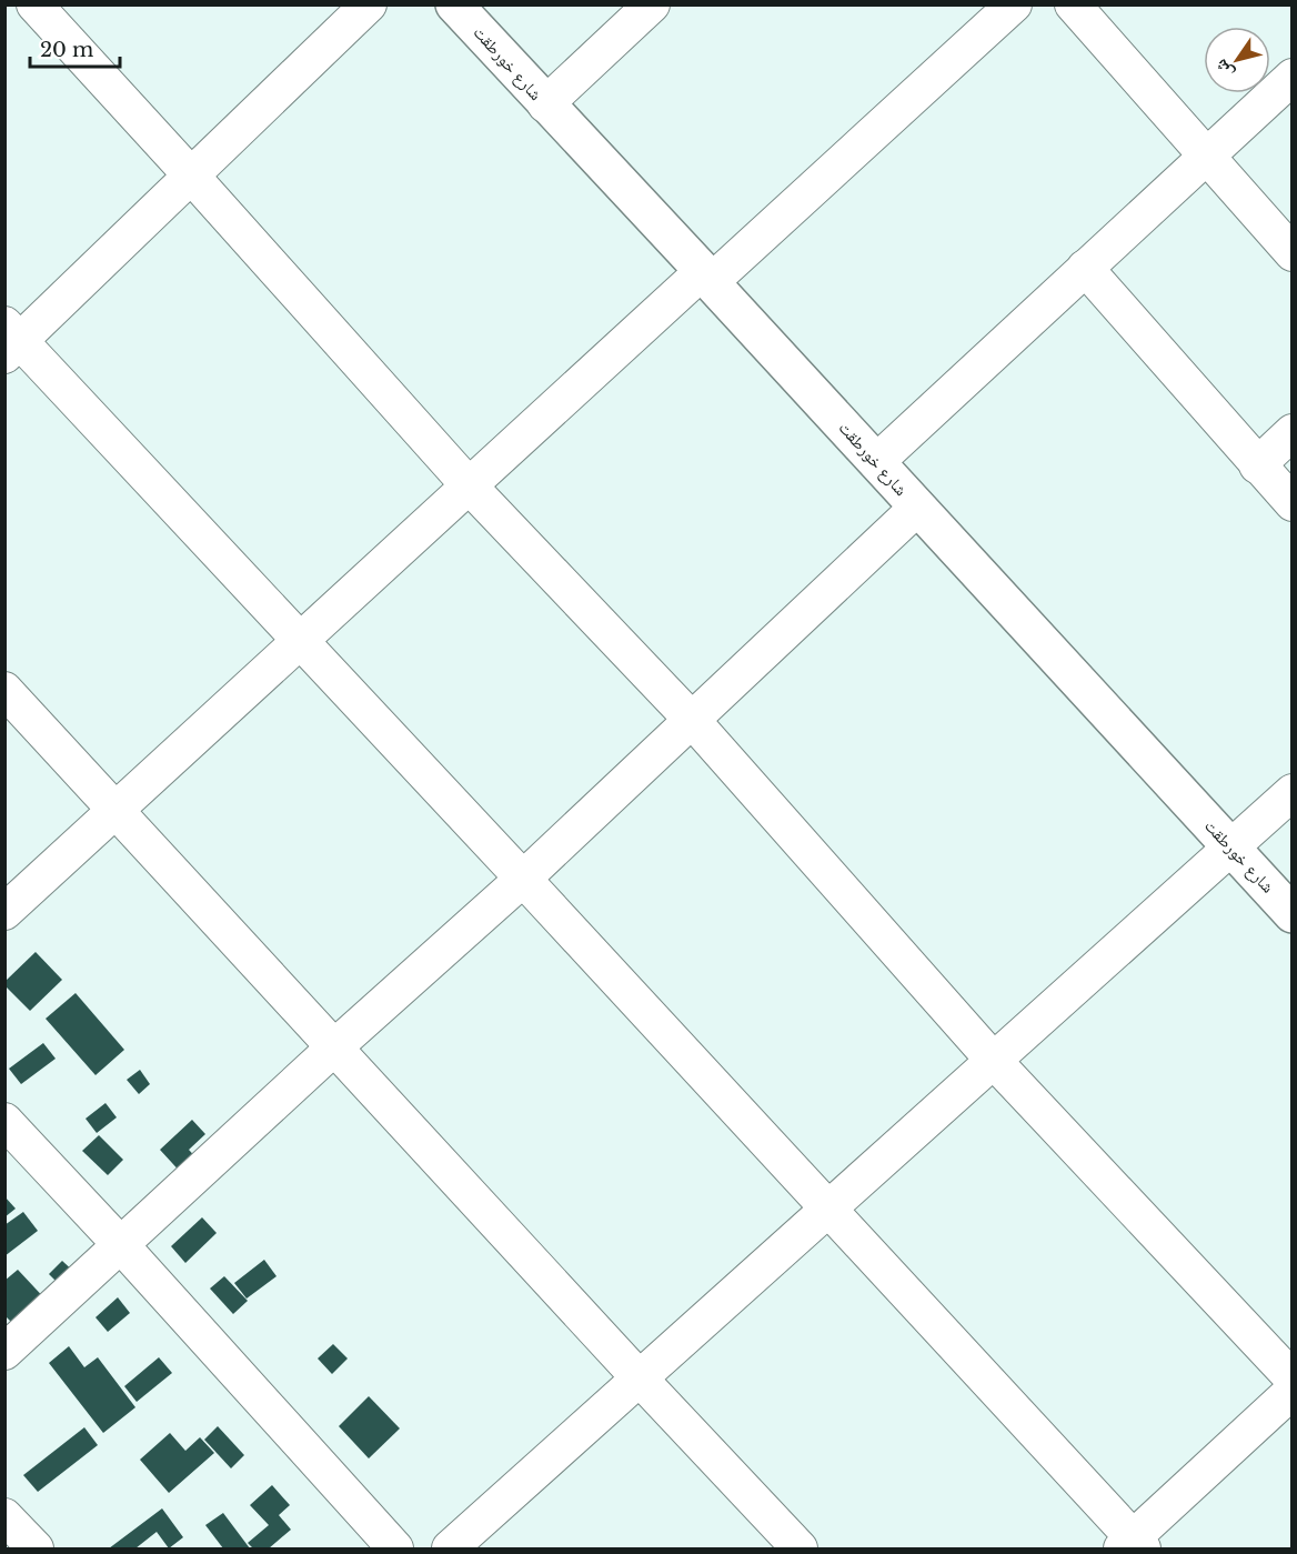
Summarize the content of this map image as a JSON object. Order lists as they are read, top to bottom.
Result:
{
  "streets": {
    "street": ["شارع خورطقت"]
  },
  "scale_bar": "20 m",
  "north": "bottom left"
}
